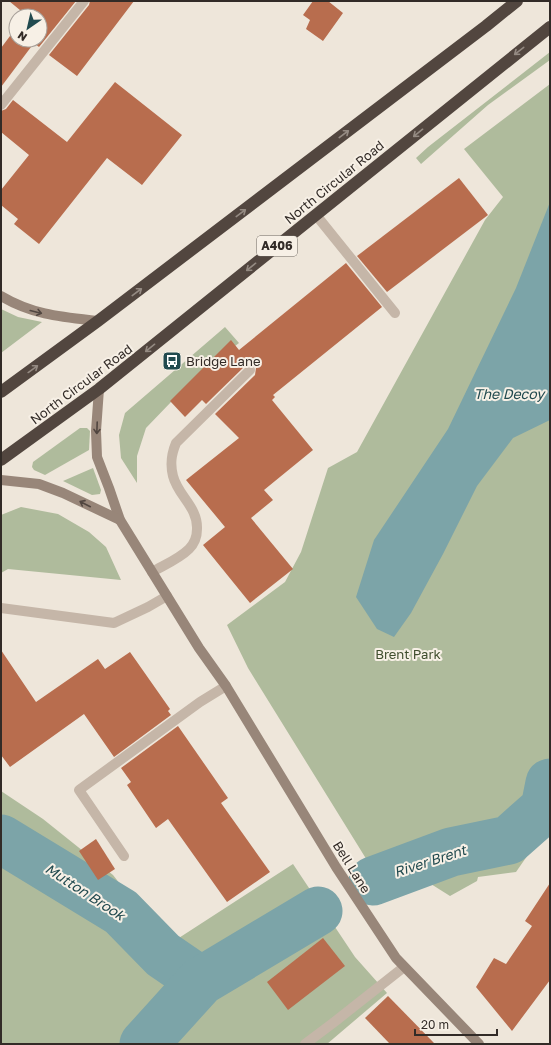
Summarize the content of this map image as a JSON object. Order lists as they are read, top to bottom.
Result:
{
  "streets": {
    "highway": ["North Circular Road", "A406"],
    "street": ["Bell Lane"]
  },
  "water": ["The Decoy", "River Brent", "Mutton Brook"],
  "parks": ["Brent Park"],
  "places": {
    "bus stop": ["Bridge Lane"]
  },
  "scale_bar": "20 m",
  "north": "bottom left"
}
